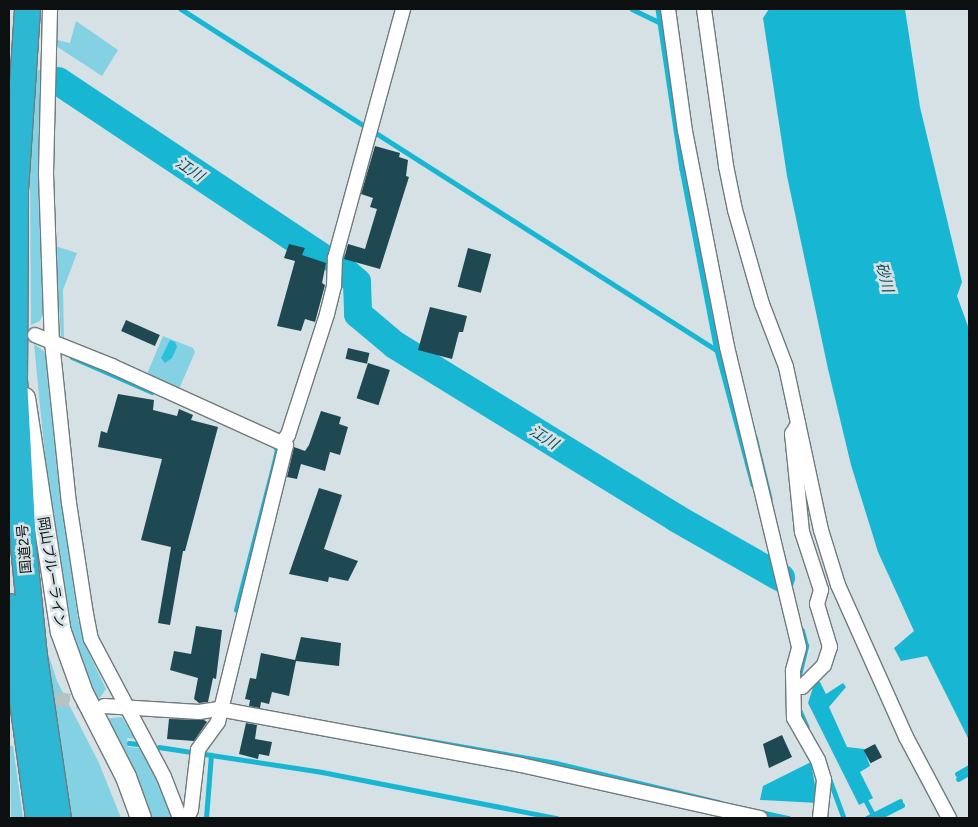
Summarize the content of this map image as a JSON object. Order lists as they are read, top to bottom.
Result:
{
  "streets": {
    "highway": ["国道2号"],
    "main road": ["岡山ブルーライン"]
  },
  "crossings": [
    ["国道2号", "岡山ブルーライン"]
  ],
  "water": ["江川", "砂川"]
}
